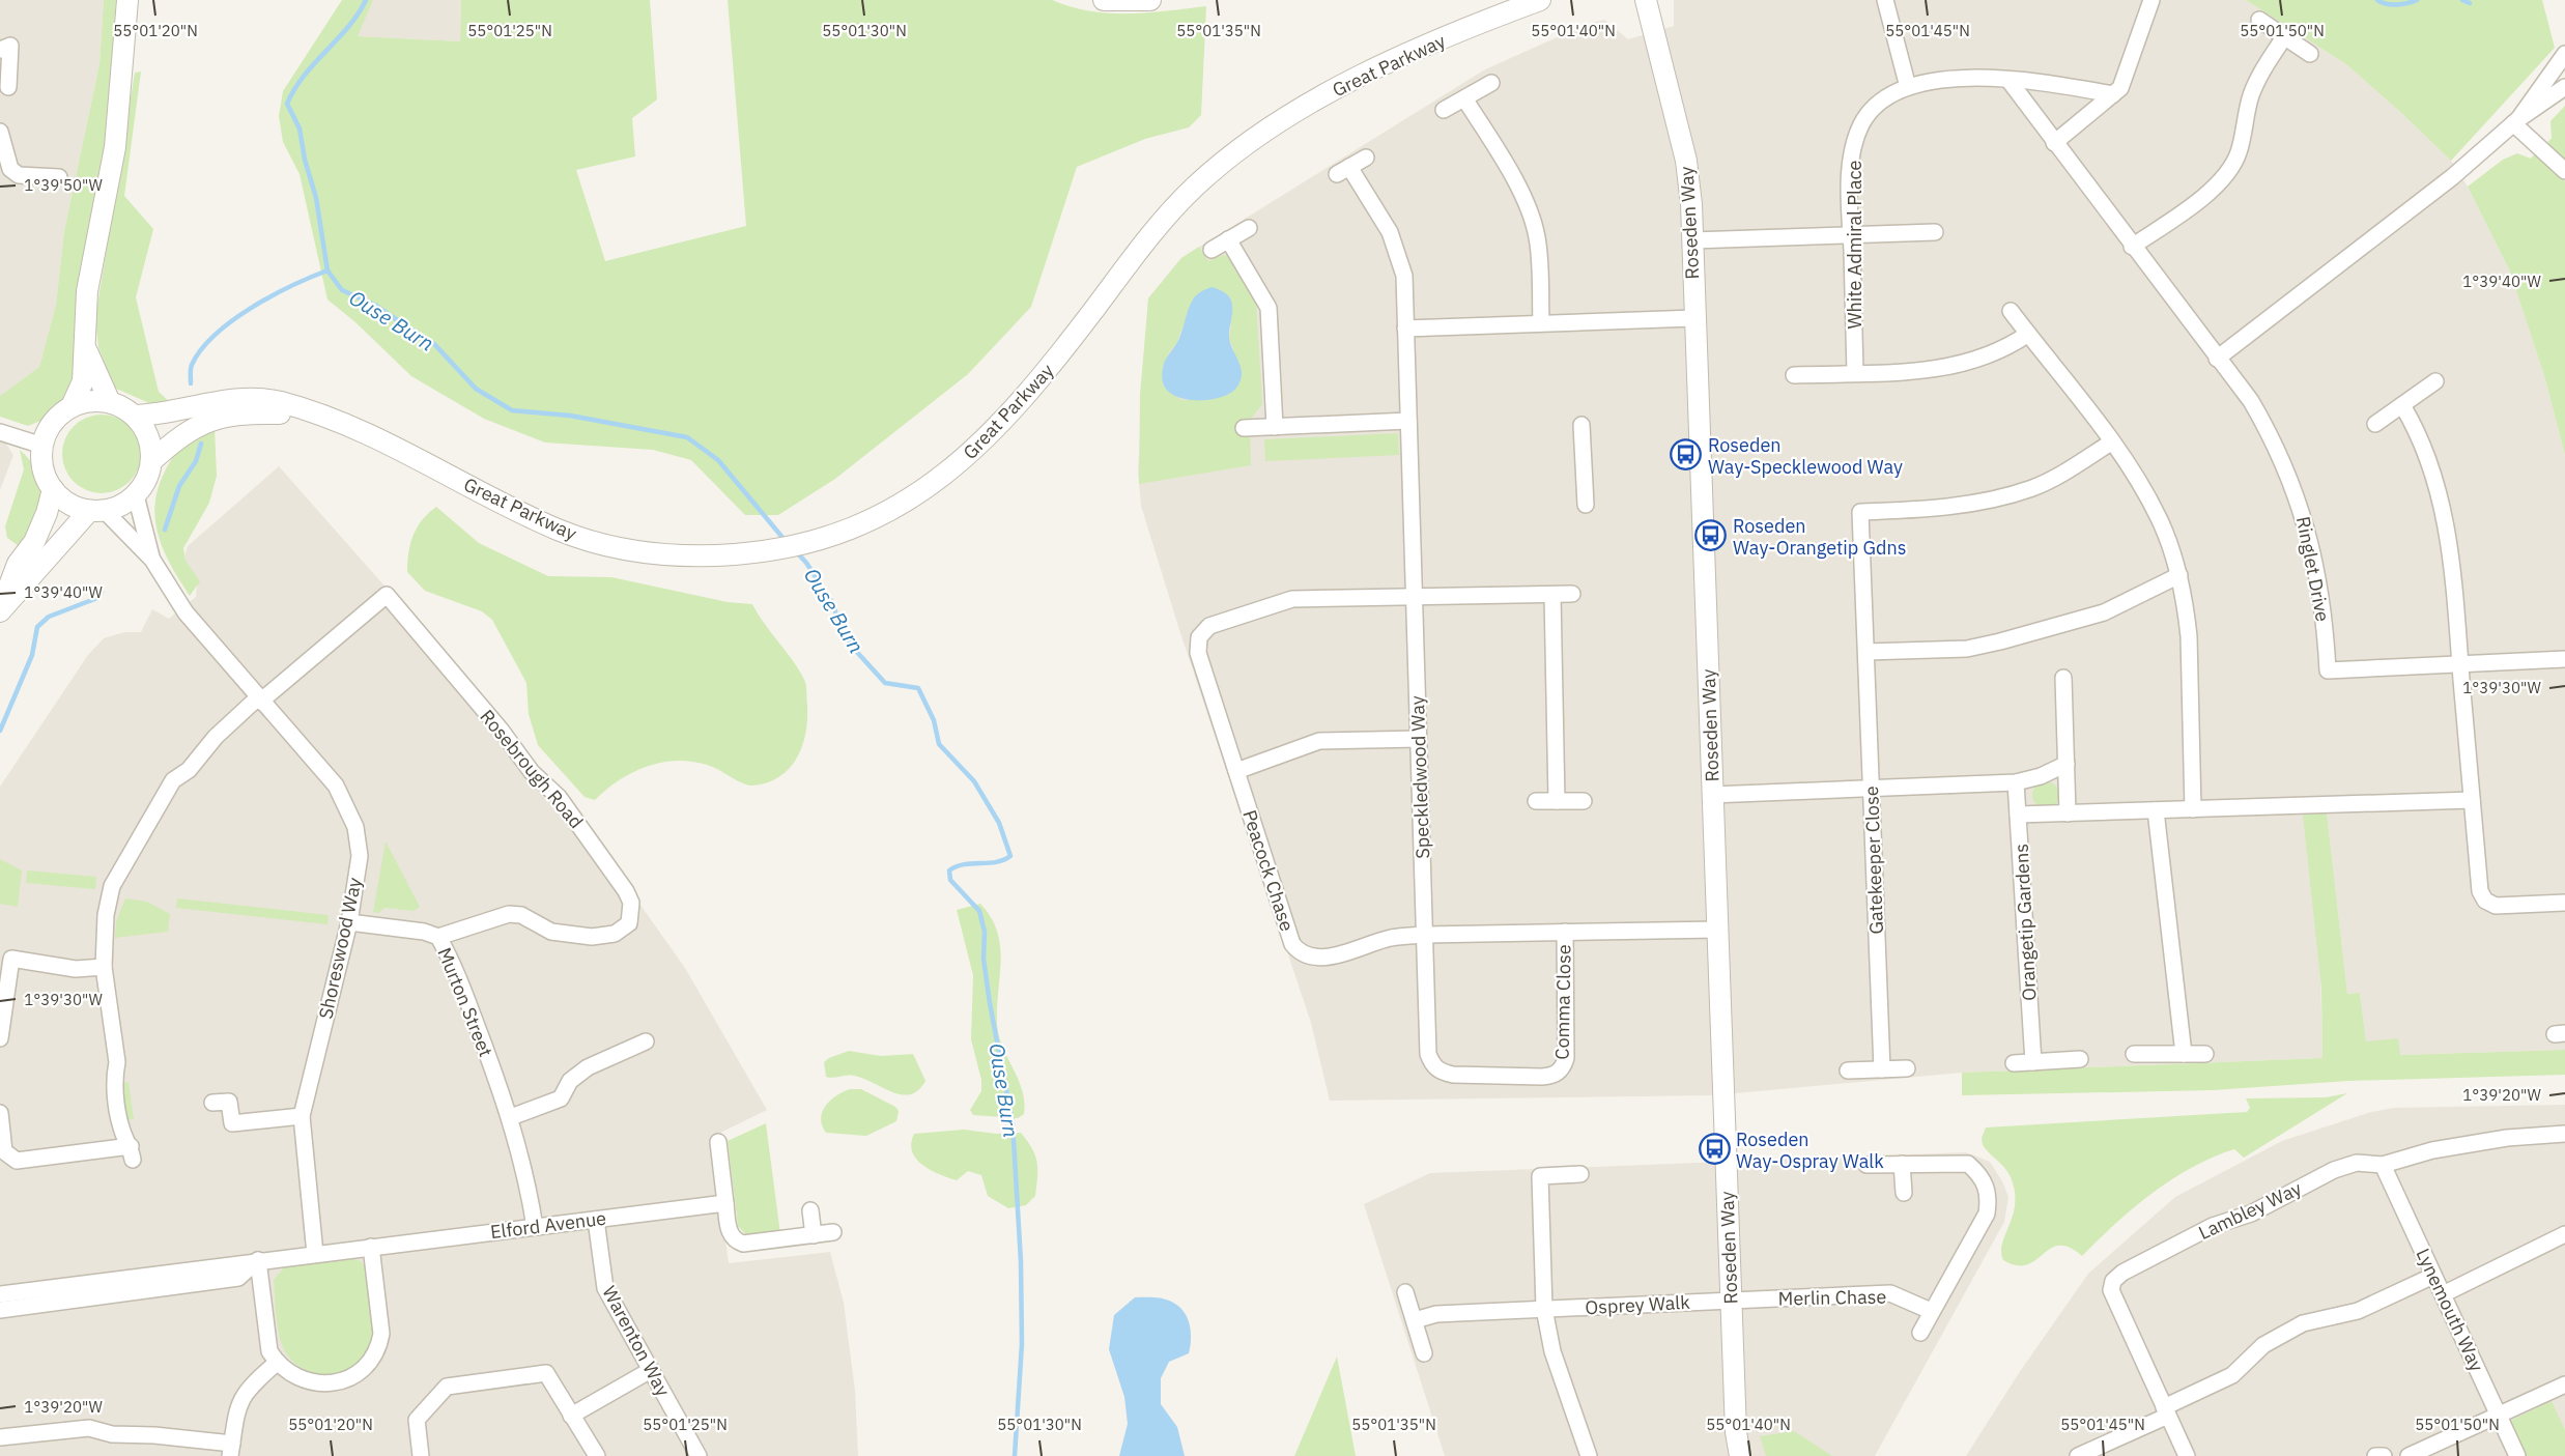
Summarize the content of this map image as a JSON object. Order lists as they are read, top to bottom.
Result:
{
  "streets": {
    "street": [
      "Great Parkway",
      "Roseden Way",
      "White Admiral Place",
      "Ringlet Drive",
      "Rosebrough Road",
      "Speckledwood Way",
      "Gatekeeper Close",
      "Peacock Chase",
      "Orangetip Gardens",
      "Shoreswood Way",
      "Murton Street",
      "Comma Close",
      "Lambley Way",
      "Elford Avenue",
      "Merlin Chase",
      "Osprey Walk",
      "Lynemouth Way",
      "Warenton Way"
    ]
  },
  "crossings": [
    ["Great Parkway", "Shoreswood Way"],
    ["Roseden Way", "Merlin Chase"],
    ["Roseden Way", "Osprey Walk"],
    ["White Admiral Place", "Ringlet Drive"],
    ["Rosebrough Road", "Shoreswood Way"],
    ["Rosebrough Road", "Murton Street"],
    ["Speckledwood Way", "Peacock Chase"],
    ["Speckledwood Way", "Comma Close"],
    ["Peacock Chase", "Comma Close"],
    ["Shoreswood Way", "Murton Street"],
    ["Shoreswood Way", "Elford Avenue"],
    ["Murton Street", "Elford Avenue"],
    ["Lambley Way", "Lynemouth Way"],
    ["Elford Avenue", "Warenton Way"],
    ["Merlin Chase", "Osprey Walk"]
  ],
  "water": ["Ouse Burn"],
  "places": {
    "bus stop": ["Roseden Way-Specklewood Way", "Roseden Way-Orangetip Gdns", "Roseden Way-Ospray Walk"]
  },
  "coordinates": [
    "55°01'20\"N",
    "55°01'25\"N",
    "55°01'30\"N",
    "55°01'35\"N",
    "55°01'40\"N",
    "55°01'45\"N",
    "55°01'50\"N",
    "1°39'50\"W",
    "1°39'40\"W",
    "1°39'30\"W",
    "1°39'20\"W"
  ]
}
